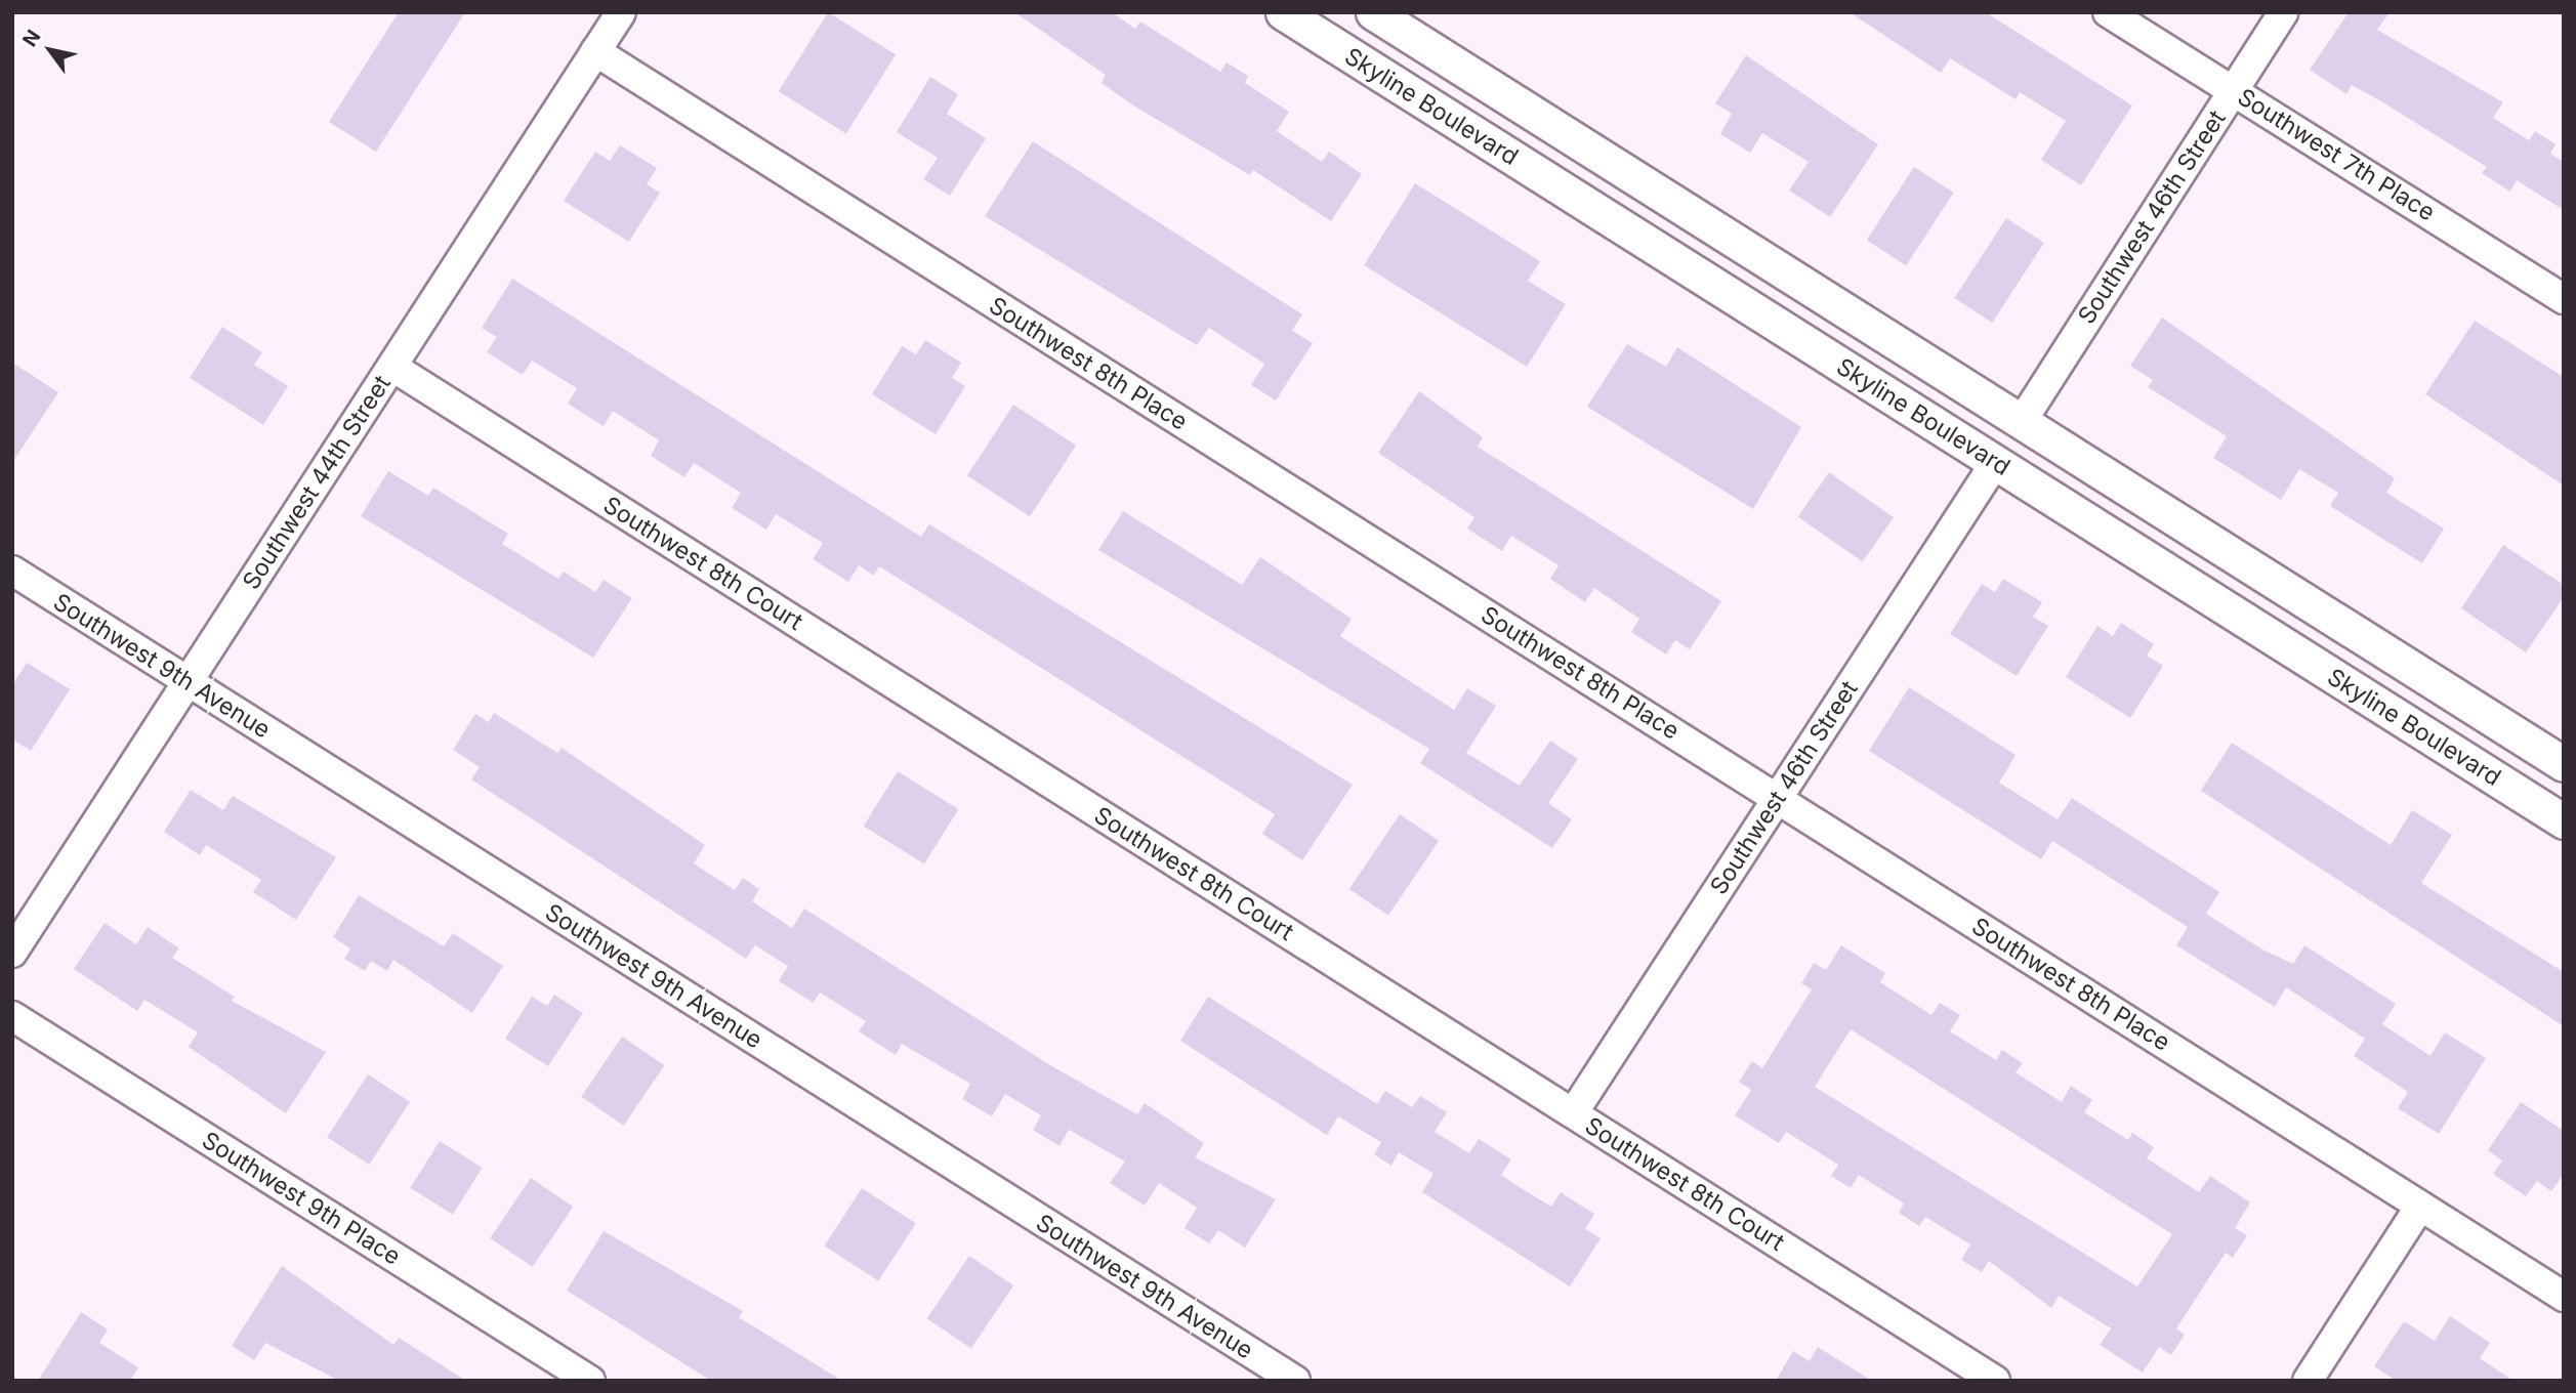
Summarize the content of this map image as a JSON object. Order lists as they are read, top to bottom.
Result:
{
  "streets": {
    "street": [
      "Skyline Boulevard",
      "Southwest 7th Place",
      "Southwest 46th Street",
      "Southwest 8th Place",
      "Southwest 44th Street",
      "Southwest 8th Court",
      "Southwest 9th Avenue",
      "Southwest 9th Place"
    ]
  },
  "crossings": [
    ["Skyline Boulevard", "Southwest 46th Street"],
    ["Southwest 7th Place", "Southwest 46th Street"],
    ["Southwest 46th Street", "Southwest 8th Place"],
    ["Southwest 46th Street", "Southwest 8th Court"],
    ["Southwest 8th Place", "Southwest 44th Street"],
    ["Southwest 44th Street", "Southwest 8th Court"],
    ["Southwest 44th Street", "Southwest 9th Avenue"]
  ],
  "north": "top left"
}
